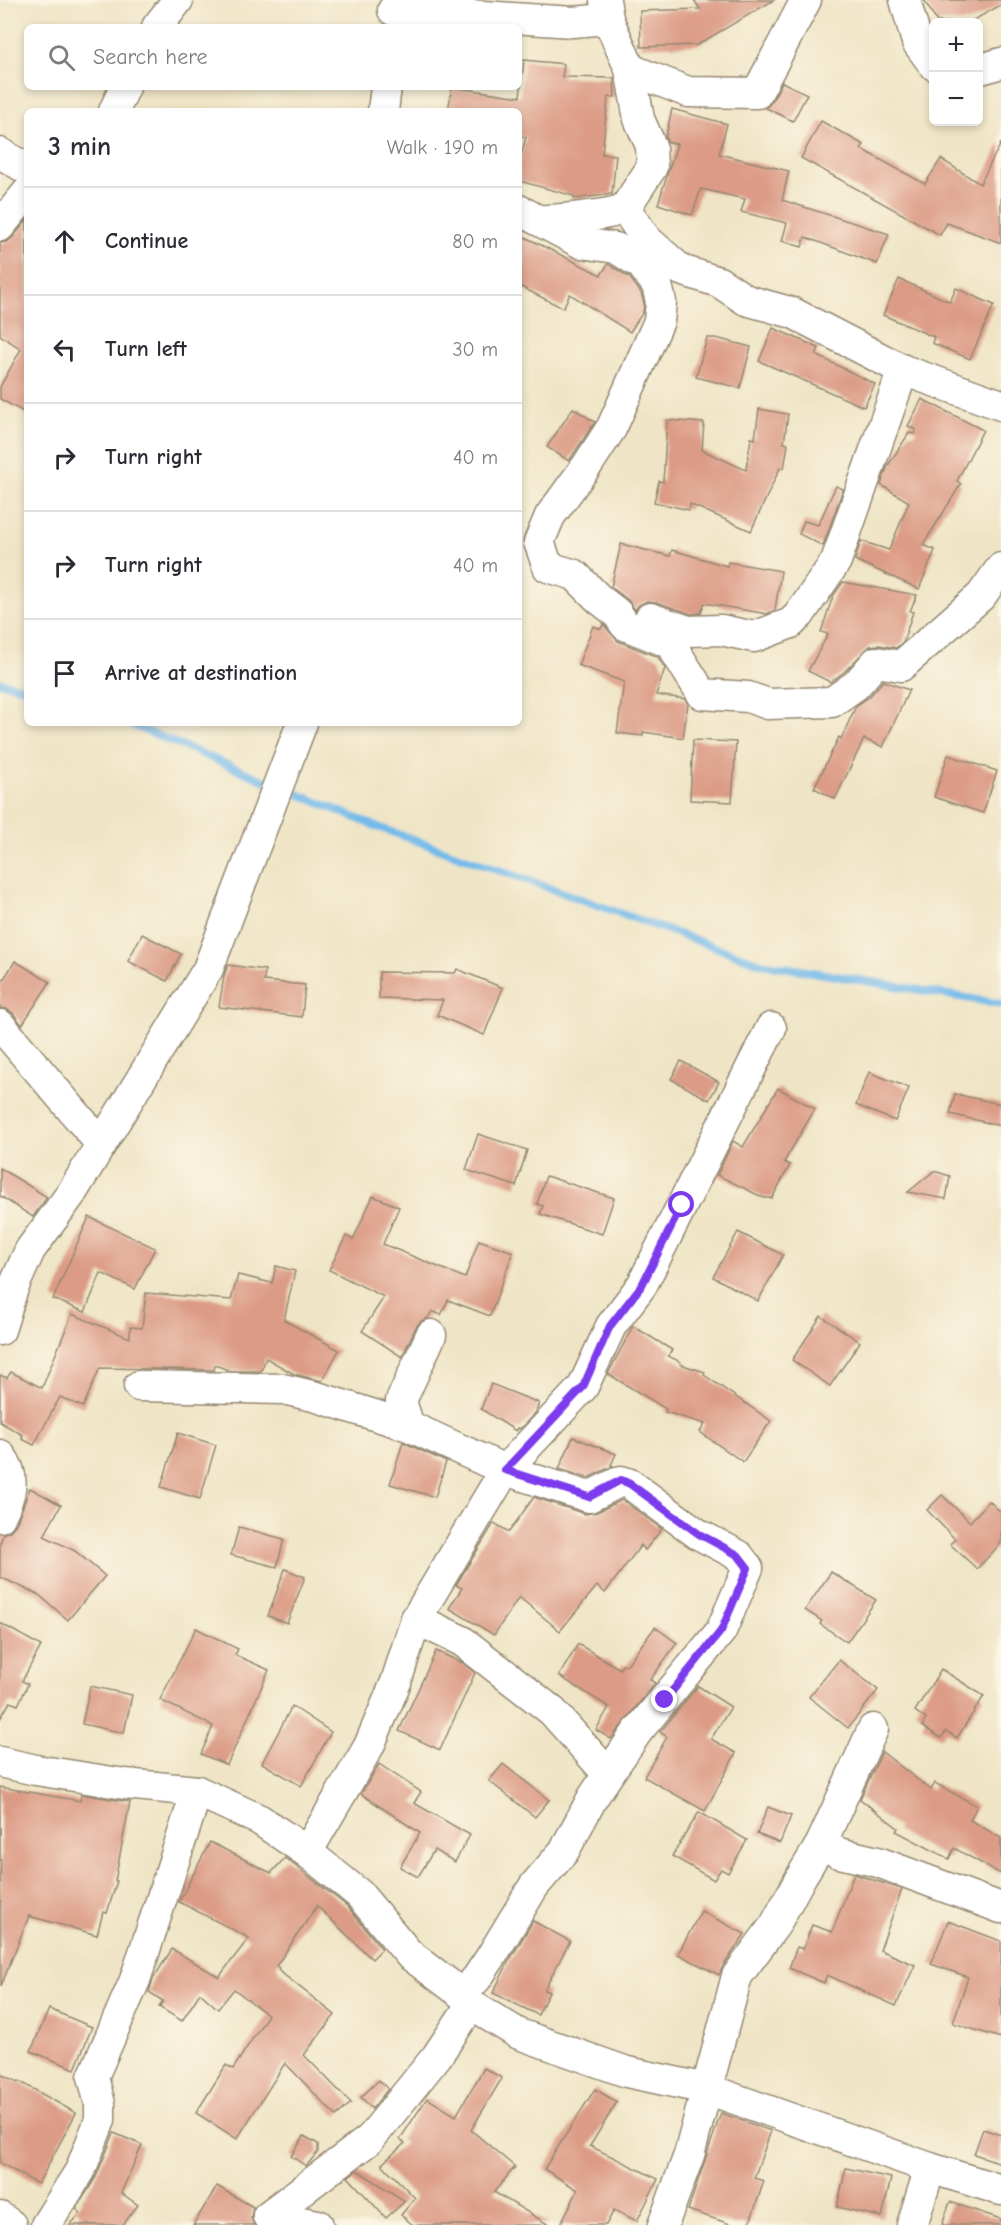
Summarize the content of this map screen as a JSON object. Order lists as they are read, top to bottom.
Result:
{
  "page": {
    "map_buttons": ["+", "−"],
    "search": "Search here",
    "heading": ["3 min", "Walk · 190 m"],
    "list": [
      ["Continue", "80 m"],
      ["Turn left", "30 m"],
      ["Turn right", "40 m"],
      ["Turn right", "40 m"],
      "Arrive at destination"
    ]
  }
}
